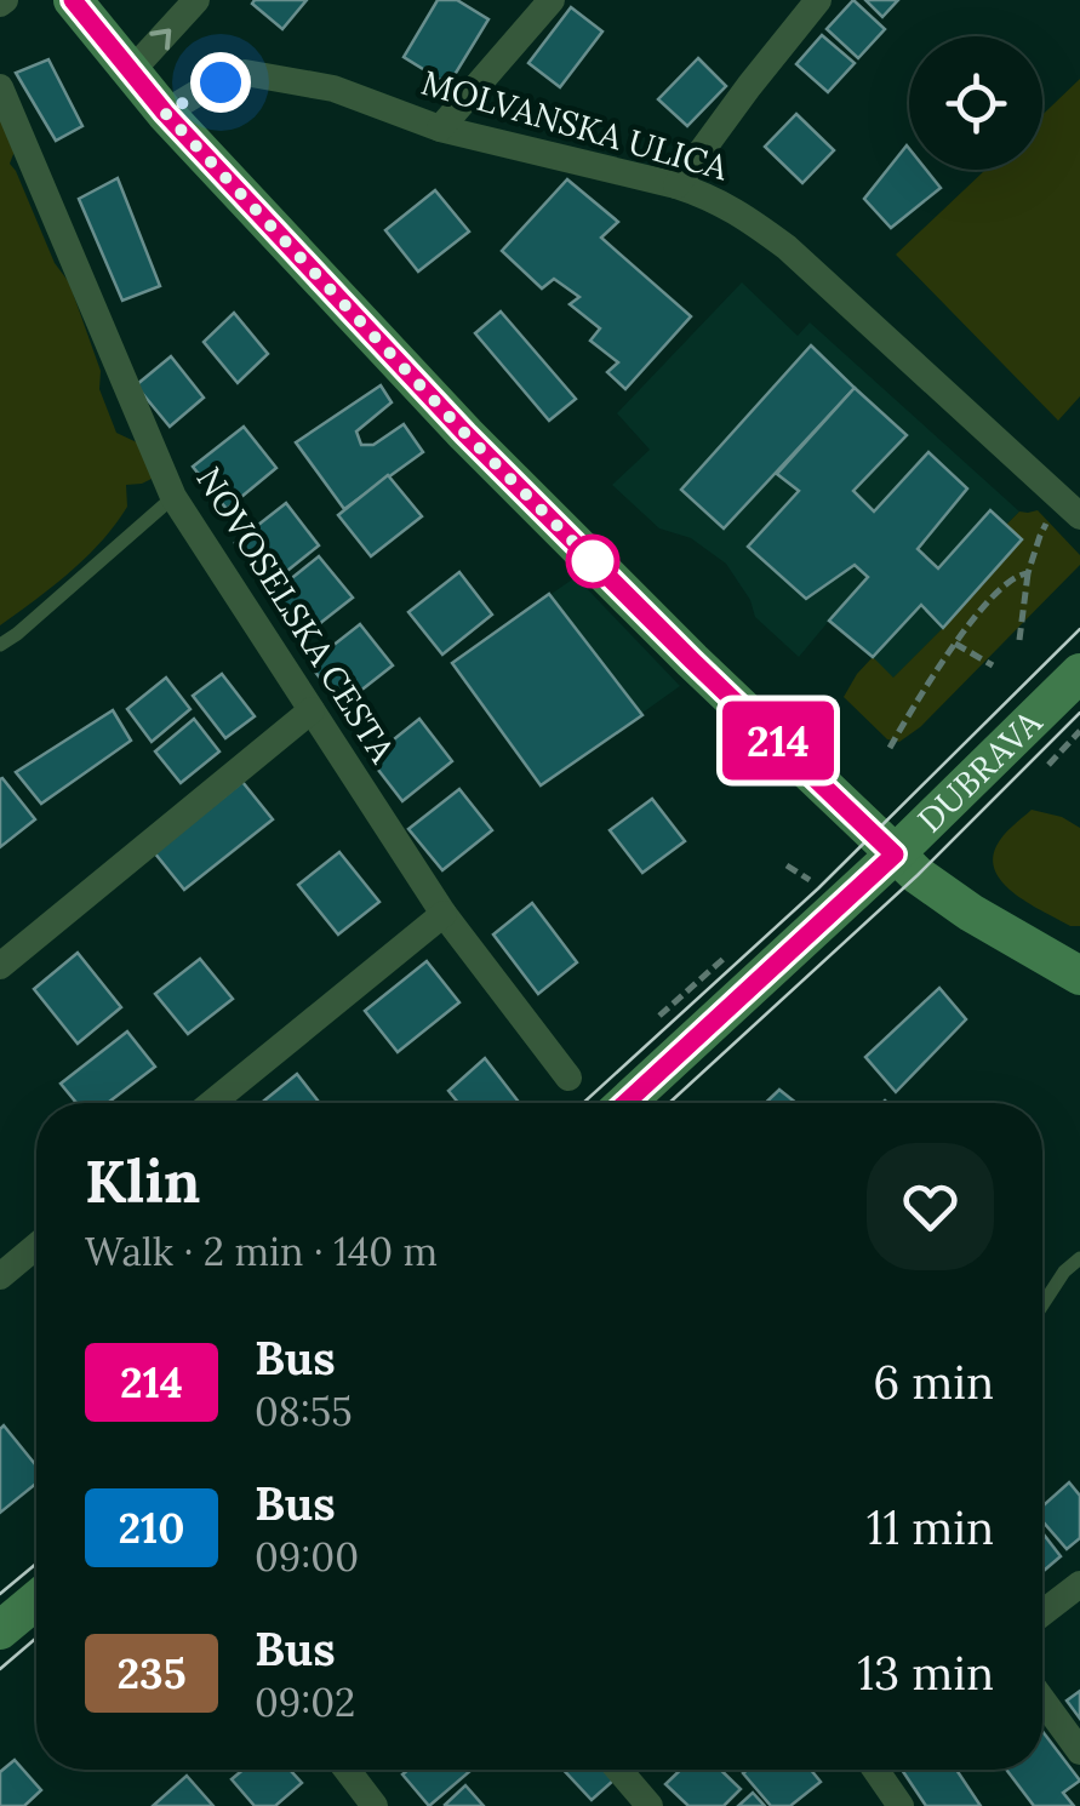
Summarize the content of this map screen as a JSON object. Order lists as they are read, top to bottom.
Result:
{
  "streets": {
    "street": ["MOLVANSKA ULICA", "NOVOSELSKA CESTA", "DUBRAVA"]
  },
  "lines": ["bus line 214"],
  "page": {
    "on_map": "214",
    "heading": ["Klin", "Walk · 2 min · 140 m"],
    "list": [
      {
        "mark": "214",
        "name": "Bus",
        "note": "08:55",
        "value": "6 min"
      },
      {
        "mark": "210",
        "name": "Bus",
        "note": "09:00",
        "value": "11 min"
      },
      {
        "mark": "235",
        "name": "Bus",
        "note": "09:02",
        "value": "13 min"
      }
    ]
  }
}
